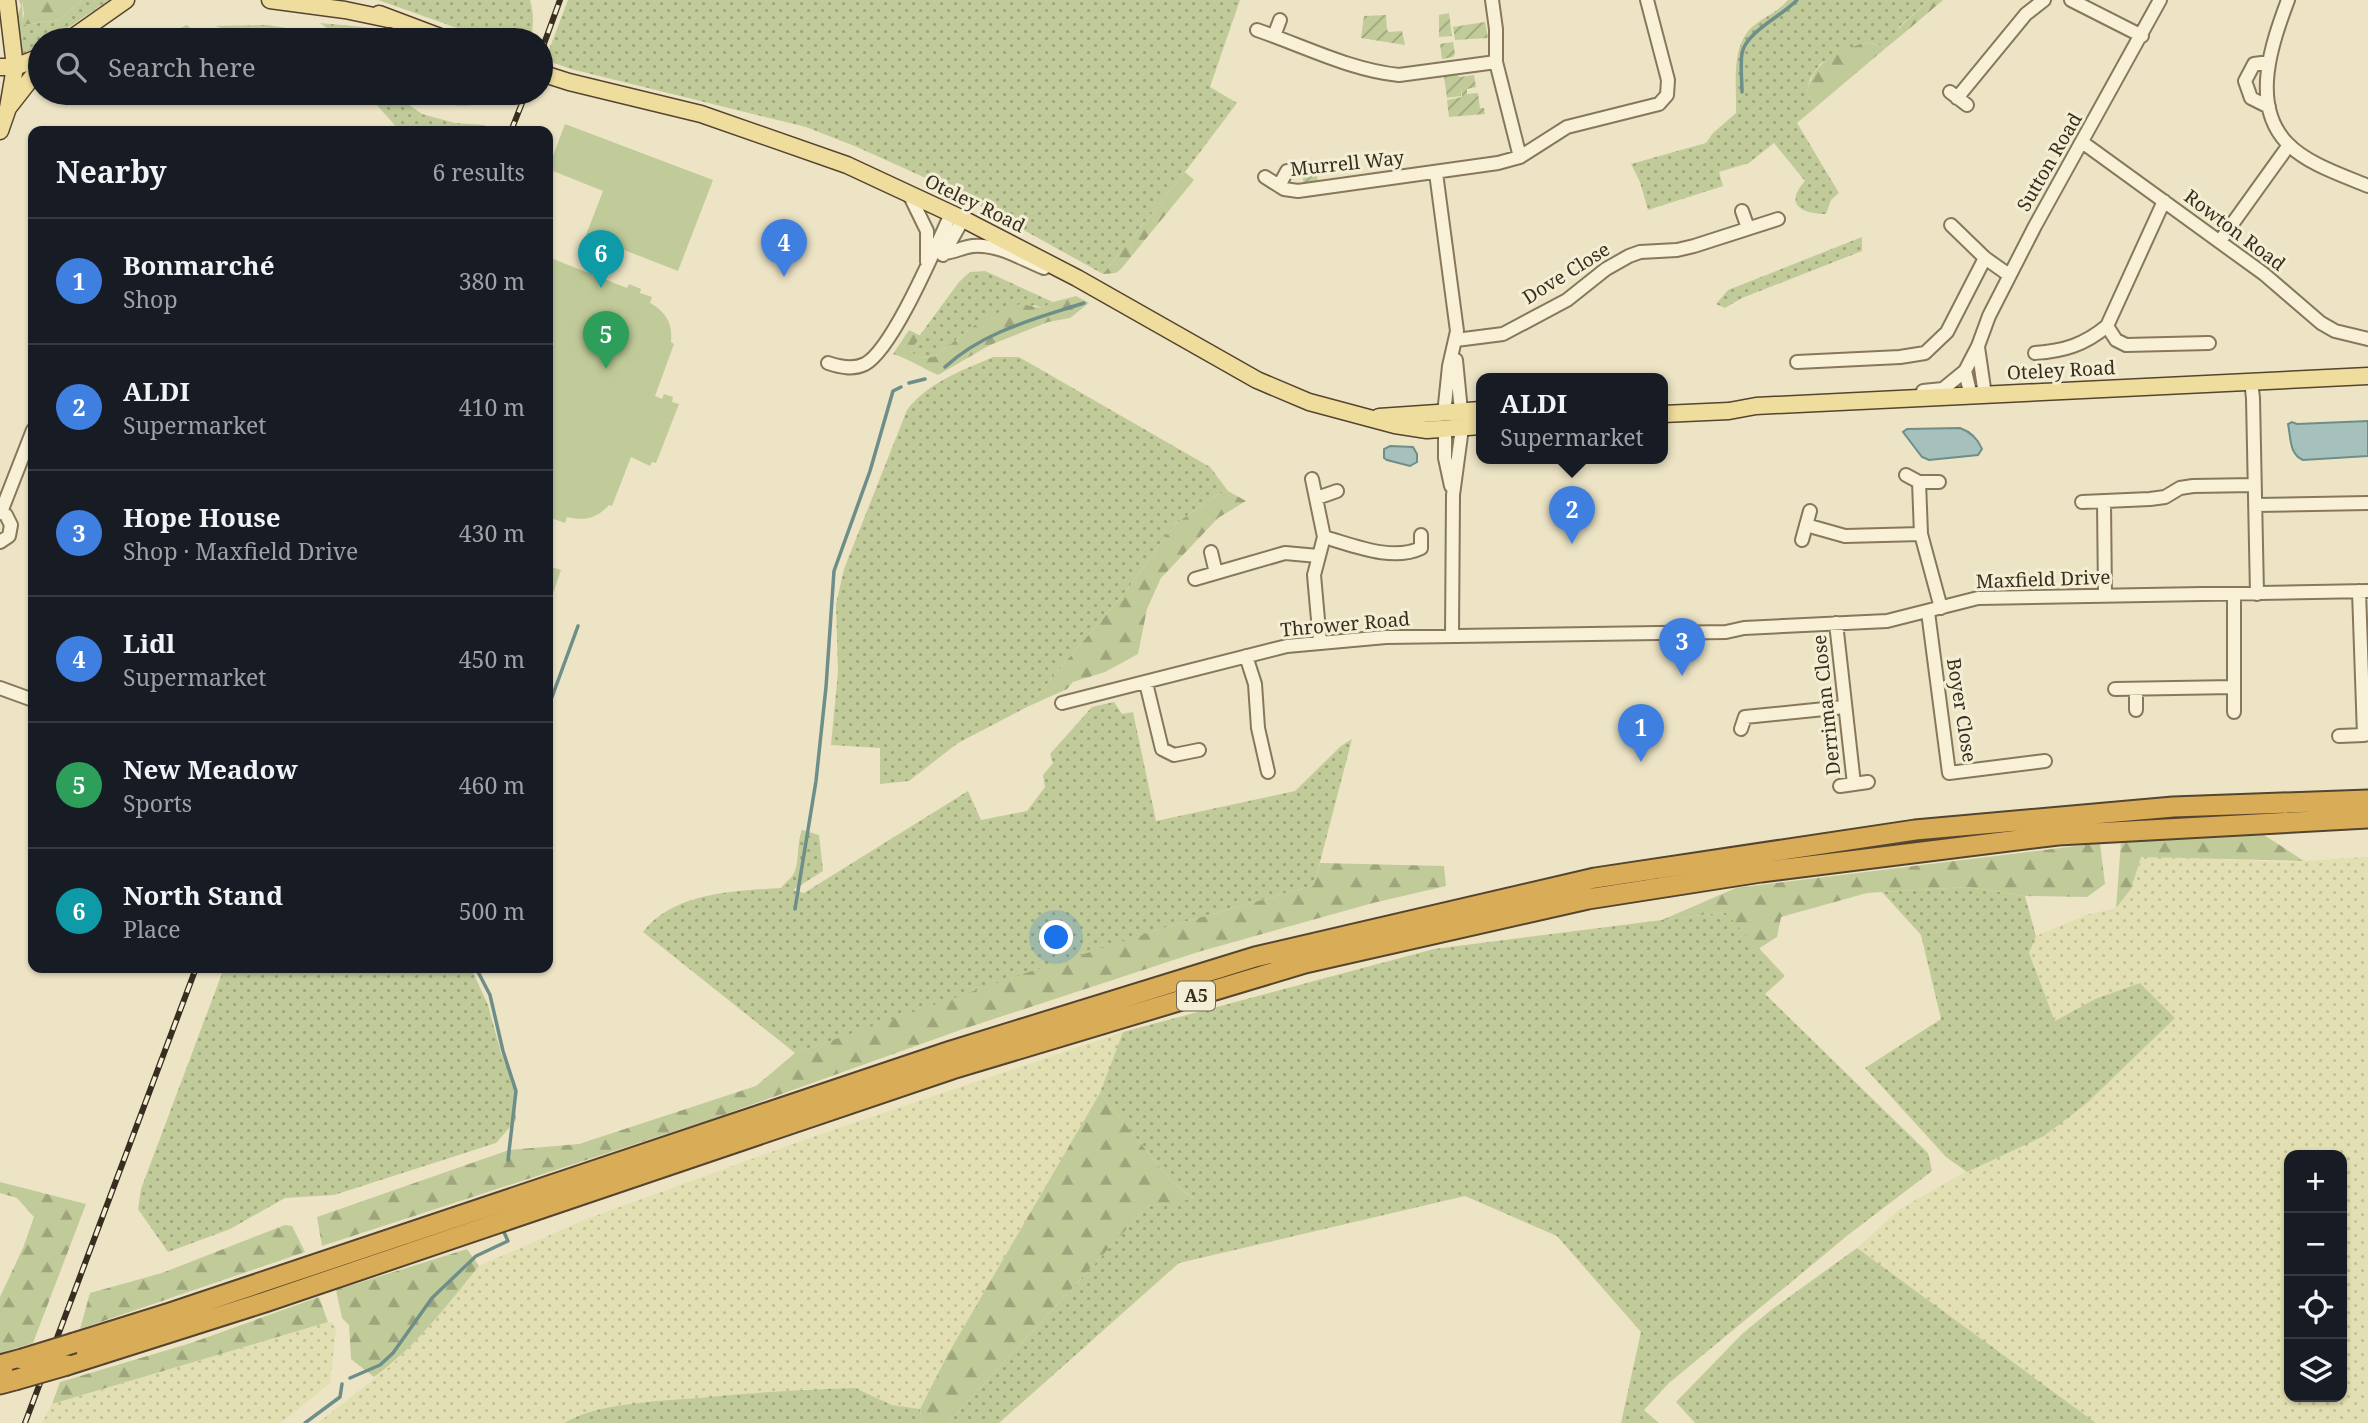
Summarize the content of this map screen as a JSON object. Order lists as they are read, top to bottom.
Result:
{
  "streets": {
    "highway": ["A5"],
    "main road": ["Oteley Road"],
    "street": [
      "Sutton Road",
      "Murrell Way",
      "Rowton Road",
      "Dove Close",
      "Maxfield Drive",
      "Thrower Road",
      "Derriman Close",
      "Boyer Close"
    ]
  },
  "crossings": [
    ["Sutton Road", "Rowton Road"],
    ["Maxfield Drive", "Thrower Road"],
    ["Maxfield Drive", "Derriman Close"],
    ["Maxfield Drive", "Boyer Close"]
  ],
  "page": {
    "search": "Search here",
    "heading": ["Nearby", "6 results"],
    "list": [
      {
        "mark": "1",
        "name": "Bonmarché",
        "note": "Shop",
        "value": "380 m"
      },
      {
        "mark": "2",
        "name": "ALDI",
        "note": "Supermarket",
        "value": "410 m"
      },
      {
        "mark": "3",
        "name": "Hope House",
        "note": "Shop · Maxfield Drive",
        "value": "430 m"
      },
      {
        "mark": "4",
        "name": "Lidl",
        "note": "Supermarket",
        "value": "450 m"
      },
      {
        "mark": "5",
        "name": "New Meadow",
        "note": "Sports",
        "value": "460 m"
      },
      {
        "mark": "6",
        "name": "North Stand",
        "note": "Place",
        "value": "500 m"
      }
    ],
    "pins": [
      "4",
      "6",
      "5",
      "2",
      "3",
      "1"
    ],
    "popup": ["ALDI", "Supermarket"],
    "map_buttons": ["+", "−"]
  }
}
